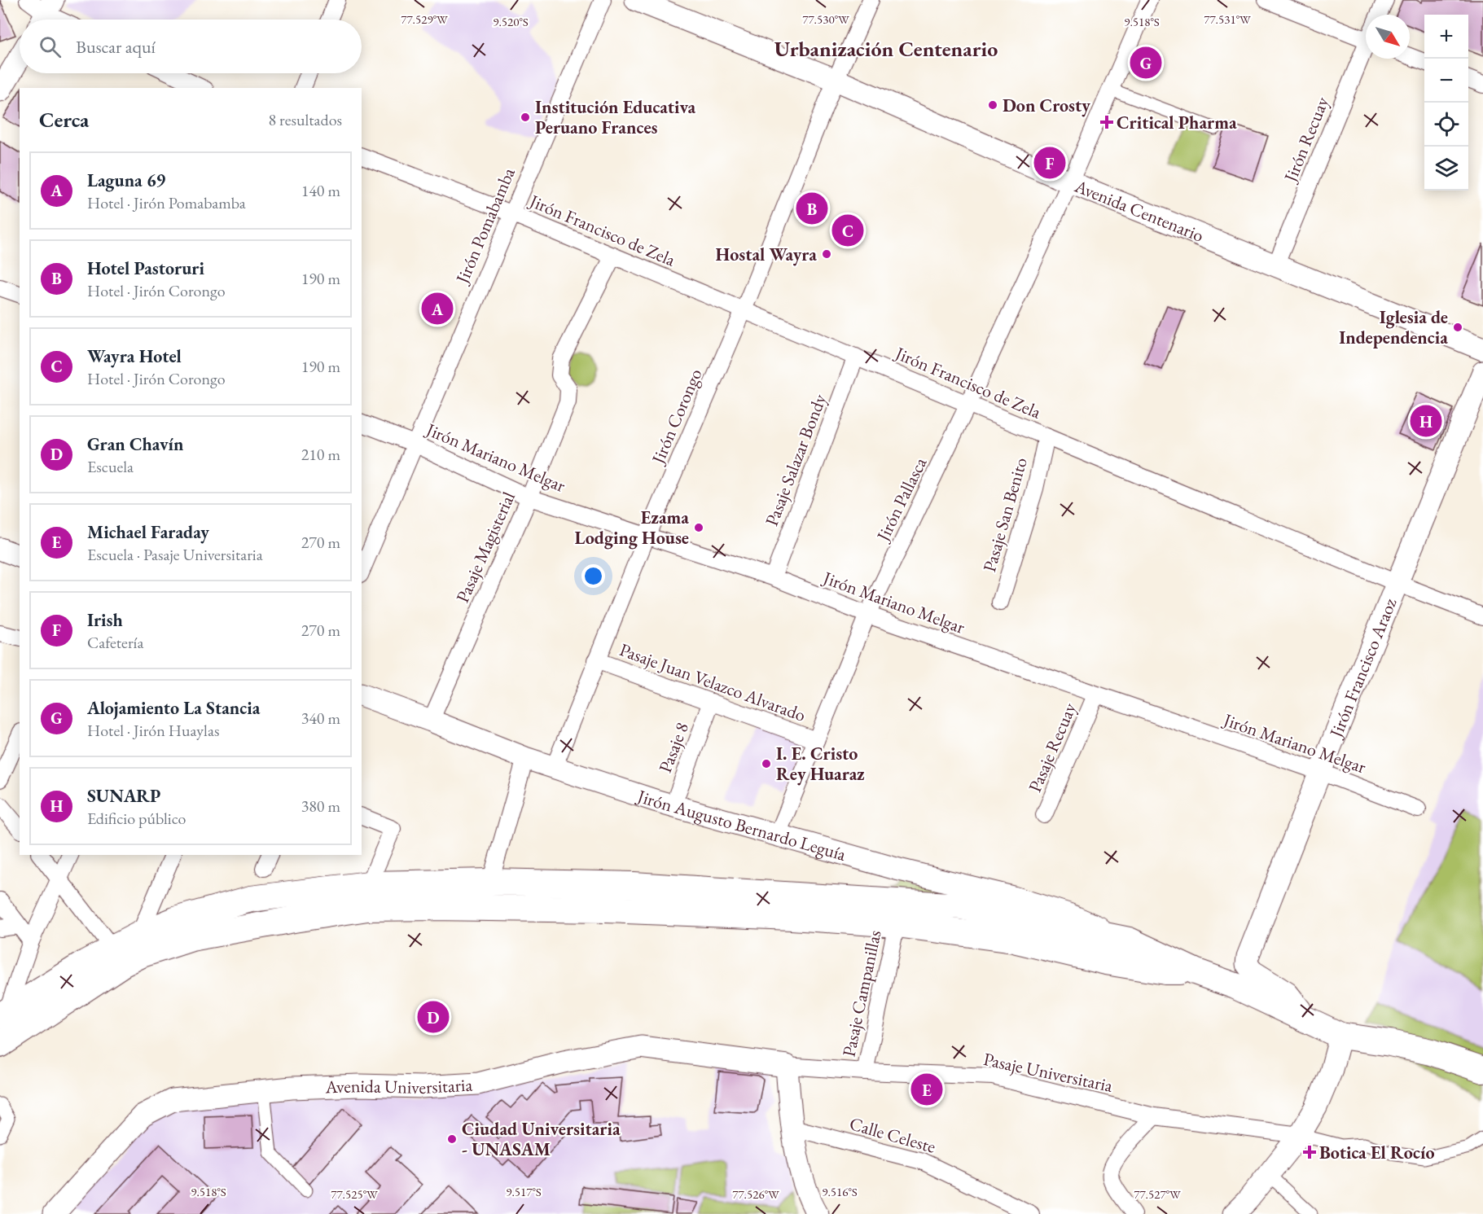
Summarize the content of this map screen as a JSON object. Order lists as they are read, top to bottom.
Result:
{
  "streets": {
    "main road": [
      "Avenida Centenario",
      "Jirón Francisco Araoz",
      "Jirón Augusto Bernardo Leguía",
      "Avenida Universitaria"
    ],
    "street": [
      "Jirón Recuay",
      "Jirón Pomabamba",
      "Jirón Francisco de Zela",
      "Jirón Corongo",
      "Jirón Mariano Melgar",
      "Pasaje Salazar Bondy",
      "Jirón Pallasca",
      "Pasaje San Benito",
      "Pasaje Magisterial",
      "Pasaje Juan Velazco Alvarado",
      "Pasaje 8",
      "Pasaje Recuay",
      "Pasaje Campanillas",
      "Pasaje Universitaria",
      "Calle Celeste"
    ]
  },
  "crossings": [
    ["Jirón Recuay", "Avenida Centenario"],
    ["Avenida Centenario", "Jirón Corongo"],
    ["Avenida Centenario", "Jirón Pallasca"],
    ["Jirón Pomabamba", "Jirón Francisco de Zela"],
    ["Jirón Pomabamba", "Jirón Mariano Melgar"],
    ["Jirón Francisco de Zela", "Jirón Corongo"],
    ["Jirón Francisco de Zela", "Pasaje Salazar Bondy"],
    ["Jirón Francisco de Zela", "Jirón Pallasca"],
    ["Jirón Francisco de Zela", "Pasaje San Benito"],
    ["Jirón Francisco de Zela", "Pasaje Magisterial"],
    ["Jirón Francisco de Zela", "Jirón Francisco Araoz"],
    ["Jirón Corongo", "Jirón Mariano Melgar"],
    ["Jirón Corongo", "Pasaje Juan Velazco Alvarado"],
    ["Jirón Corongo", "Jirón Augusto Bernardo Leguía"],
    ["Jirón Mariano Melgar", "Pasaje Salazar Bondy"],
    ["Jirón Mariano Melgar", "Jirón Pallasca"],
    ["Jirón Mariano Melgar", "Pasaje Magisterial"],
    ["Jirón Mariano Melgar", "Jirón Francisco Araoz"],
    ["Jirón Mariano Melgar", "Pasaje Recuay"],
    ["Jirón Pallasca", "Pasaje Juan Velazco Alvarado"],
    ["Jirón Pallasca", "Jirón Augusto Bernardo Leguía"],
    ["Pasaje Magisterial", "Jirón Augusto Bernardo Leguía"],
    ["Pasaje Juan Velazco Alvarado", "Pasaje 8"],
    ["Pasaje 8", "Jirón Augusto Bernardo Leguía"],
    ["Pasaje Campanillas", "Pasaje Universitaria"],
    ["Pasaje Universitaria", "Avenida Universitaria"]
  ],
  "districts": ["Urbanización Centenario"],
  "places": {
    "other": [
      "Don Crosty",
      "Institución Educativa Peruano Frances",
      "Hostal Wayra",
      "Iglesia de Independencia",
      "Ezama Lodging House",
      "I. E. Cristo Rey Huaraz",
      "Ciudad Universitaria - UNASAM"
    ],
    "health": ["Critical Pharma", "Botica El Rocío"]
  },
  "north": "bottom right",
  "page": {
    "map_buttons": ["+", "−"],
    "search": "Buscar aquí",
    "pins": [
      "G",
      "F",
      "B",
      "C",
      "A",
      "H",
      "D",
      "E"
    ],
    "heading": ["Cerca", "8 resultados"],
    "list": [
      {
        "mark": "A",
        "name": "Laguna 69",
        "note": "Hotel · Jirón Pomabamba",
        "value": "140 m"
      },
      {
        "mark": "B",
        "name": "Hotel Pastoruri",
        "note": "Hotel · Jirón Corongo",
        "value": "190 m"
      },
      {
        "mark": "C",
        "name": "Wayra Hotel",
        "note": "Hotel · Jirón Corongo",
        "value": "190 m"
      },
      {
        "mark": "D",
        "name": "Gran Chavín",
        "note": "Escuela",
        "value": "210 m"
      },
      {
        "mark": "E",
        "name": "Michael Faraday",
        "note": "Escuela · Pasaje Universitaria",
        "value": "270 m"
      },
      {
        "mark": "F",
        "name": "Irish",
        "note": "Cafetería",
        "value": "270 m"
      },
      {
        "mark": "G",
        "name": "Alojamiento La Stancia",
        "note": "Hotel · Jirón Huaylas",
        "value": "340 m"
      },
      {
        "mark": "H",
        "name": "SUNARP",
        "note": "Edificio público",
        "value": "380 m"
      }
    ]
  },
  "coordinates": [
    "77.529°W",
    "77.530°W",
    "77.531°W",
    "9.520°S",
    "9.518°S",
    "9.517°S",
    "9.516°S",
    "77.525°W",
    "77.526°W",
    "77.527°W"
  ]
}
